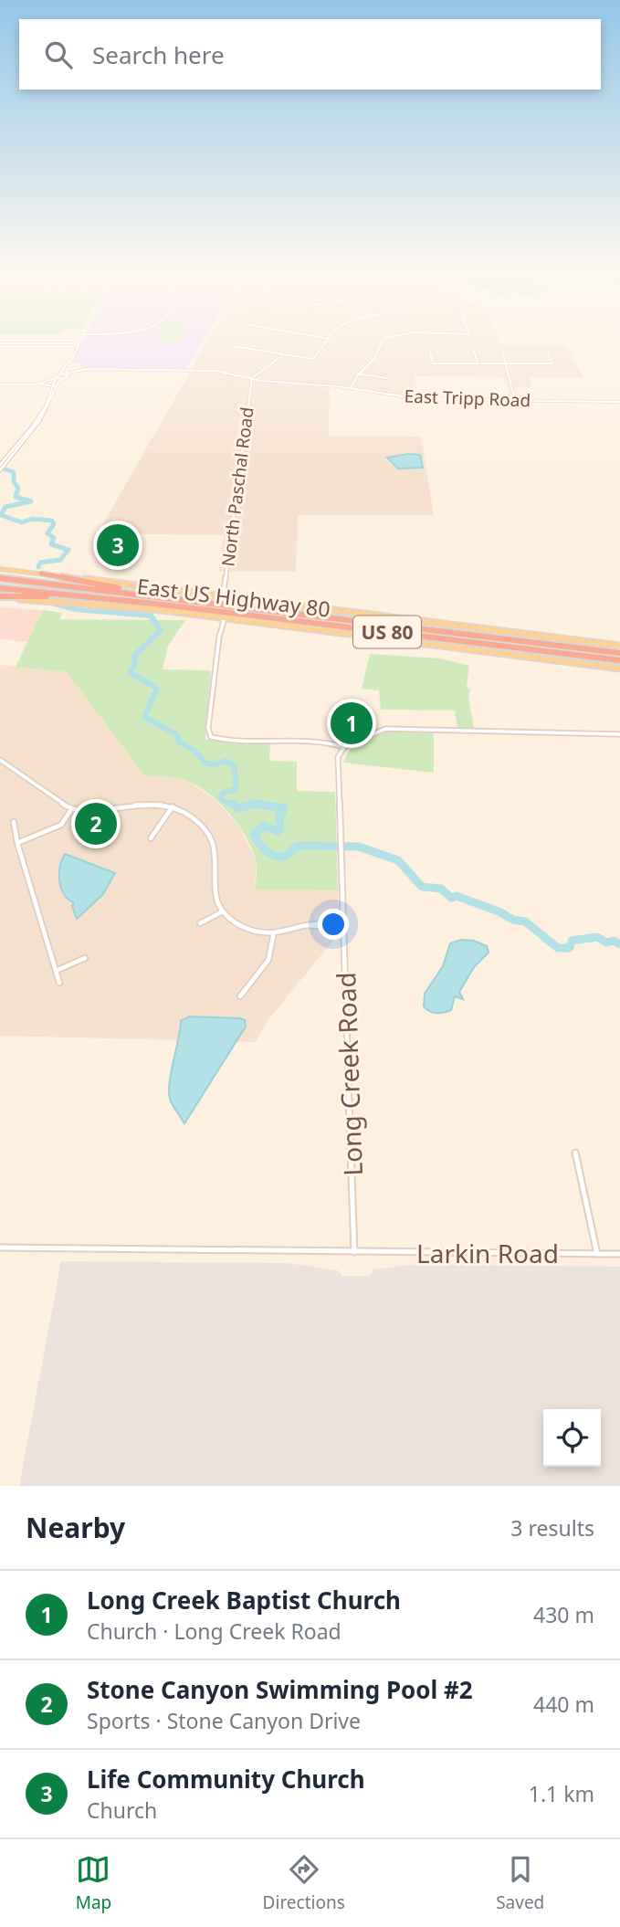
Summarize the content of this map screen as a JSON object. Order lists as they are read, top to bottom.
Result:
{
  "streets": {
    "highway": ["US 80"],
    "main road": ["East US Highway 80"],
    "street": [
      "East Tripp Road",
      "North Paschal Road",
      "Long Creek Road",
      "Larkin Road"
    ]
  },
  "crossings": [
    ["East Tripp Road", "North Paschal Road"],
    ["North Paschal Road", "East US Highway 80"],
    ["Long Creek Road", "Larkin Road"]
  ],
  "page": {
    "search": "Search here",
    "pins": ["3", "1", "2"],
    "heading": ["Nearby", "3 results"],
    "list": [
      {
        "mark": "1",
        "name": "Long Creek Baptist Church",
        "note": "Church · Long Creek Road",
        "value": "430 m"
      },
      {
        "mark": "2",
        "name": "Stone Canyon Swimming Pool #2",
        "note": "Sports · Stone Canyon Drive",
        "value": "440 m"
      },
      {
        "mark": "3",
        "name": "Life Community Church",
        "note": "Church",
        "value": "1.1 km"
      }
    ],
    "nav": ["Map", "Directions", "Saved"]
  }
}
